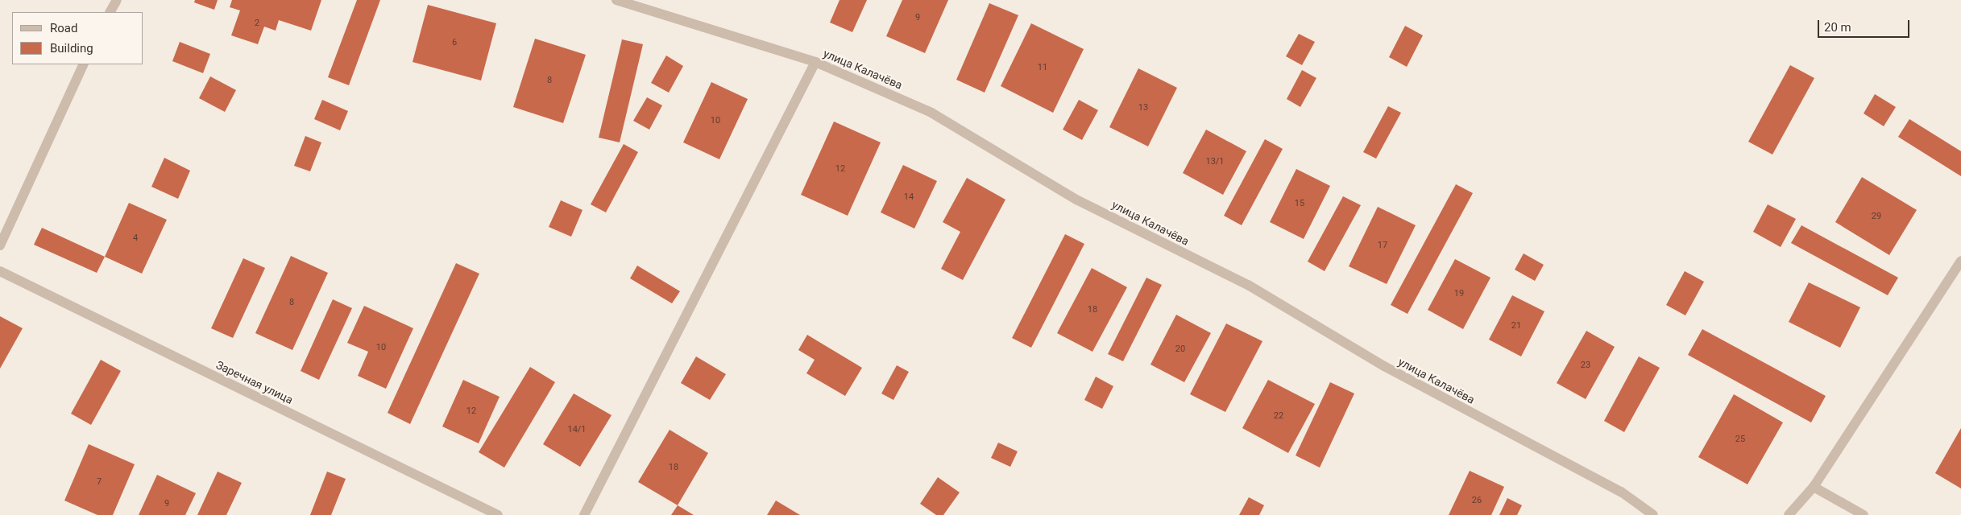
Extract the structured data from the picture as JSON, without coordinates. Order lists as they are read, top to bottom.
{
  "streets": {
    "street": ["улица Калачёва", "Заречная улица"]
  },
  "house_numbers": [
    "9",
    "2",
    "6",
    "11",
    "8",
    "13",
    "10",
    "13/1",
    "12",
    "14",
    "15",
    "29",
    "4",
    "17",
    "19",
    "8",
    "18",
    "21",
    "10",
    "20",
    "23",
    "12",
    "22",
    "14/1",
    "25",
    "18",
    "7",
    "26",
    "9"
  ],
  "legend": ["Road", "Building"],
  "scale_bar": "20 m"
}
